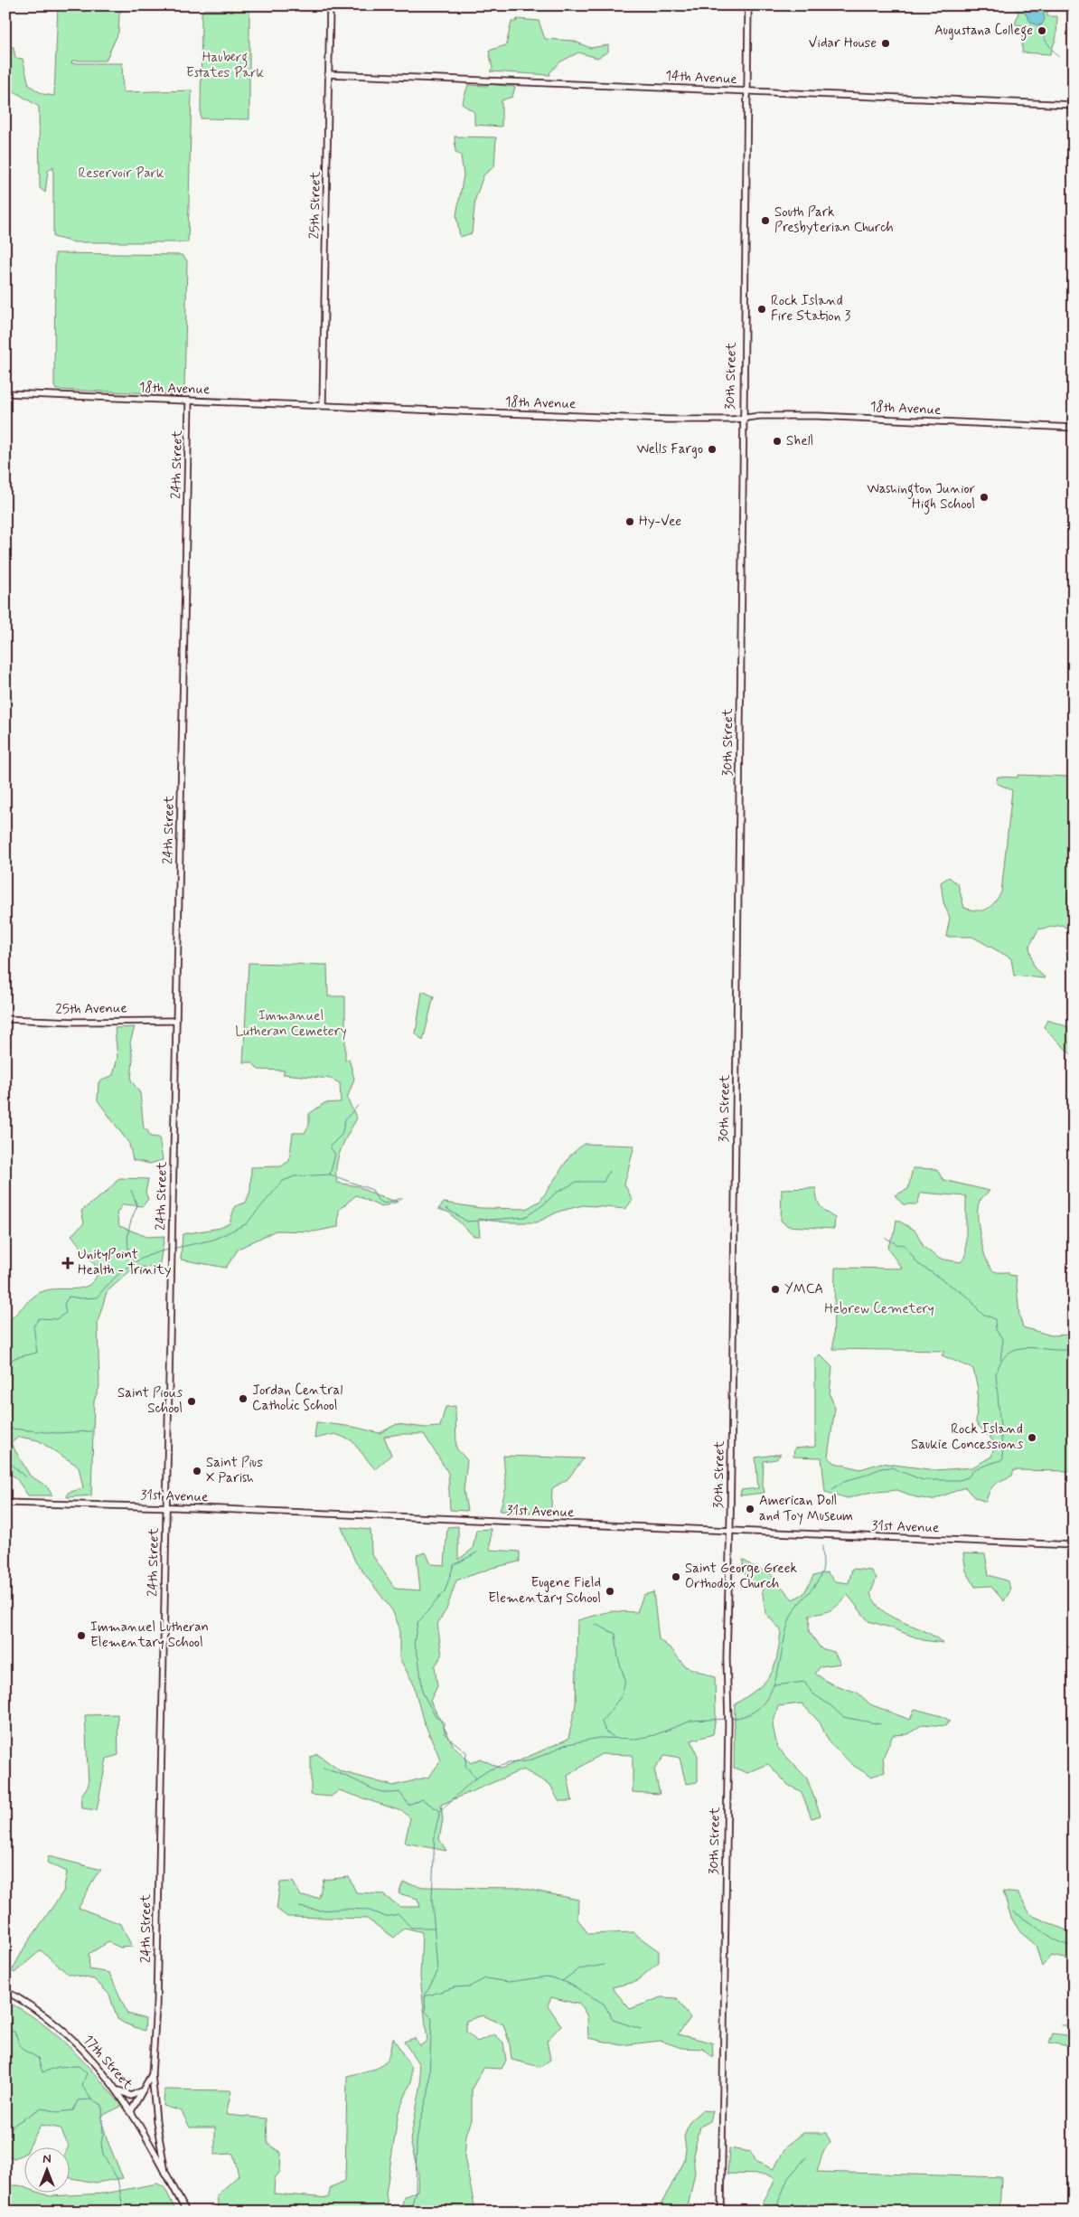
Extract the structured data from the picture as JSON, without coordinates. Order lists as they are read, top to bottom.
{
  "streets": {
    "street": [
      "14th Avenue",
      "25th Street",
      "30th Street",
      "18th Avenue",
      "24th Street",
      "25th Avenue",
      "31st Avenue",
      "17th Street"
    ]
  },
  "crossings": [
    ["14th Avenue", "25th Street"],
    ["14th Avenue", "30th Street"],
    ["25th Street", "18th Avenue"],
    ["30th Street", "18th Avenue"],
    ["30th Street", "31st Avenue"],
    ["18th Avenue", "24th Street"],
    ["24th Street", "25th Avenue"],
    ["24th Street", "31st Avenue"],
    ["24th Street", "17th Street"]
  ],
  "parks": [
    "Hauberg Estates Park",
    "Reservoir Park",
    "Immanuel Lutheran Cemetery",
    "Hebrew Cemetery"
  ],
  "places": {
    "other": [
      "Augustana College",
      "Vidar House",
      "South Park Presbyterian Church",
      "Rock Island Fire Station 3",
      "Shell",
      "Wells Fargo",
      "Washington Junior High School",
      "Hy-Vee",
      "YMCA",
      "Jordan Central Catholic School",
      "Saint Pious School",
      "Rock Island Saukie Concessions",
      "Saint Pius X Parish",
      "American Doll and Toy Museum",
      "Saint George Greek Orthodox Church",
      "Eugene Field Elementary School",
      "Immanuel Lutheran Elementary School"
    ],
    "health": ["UnityPoint Health - Trinity"]
  },
  "north": "top"
}
